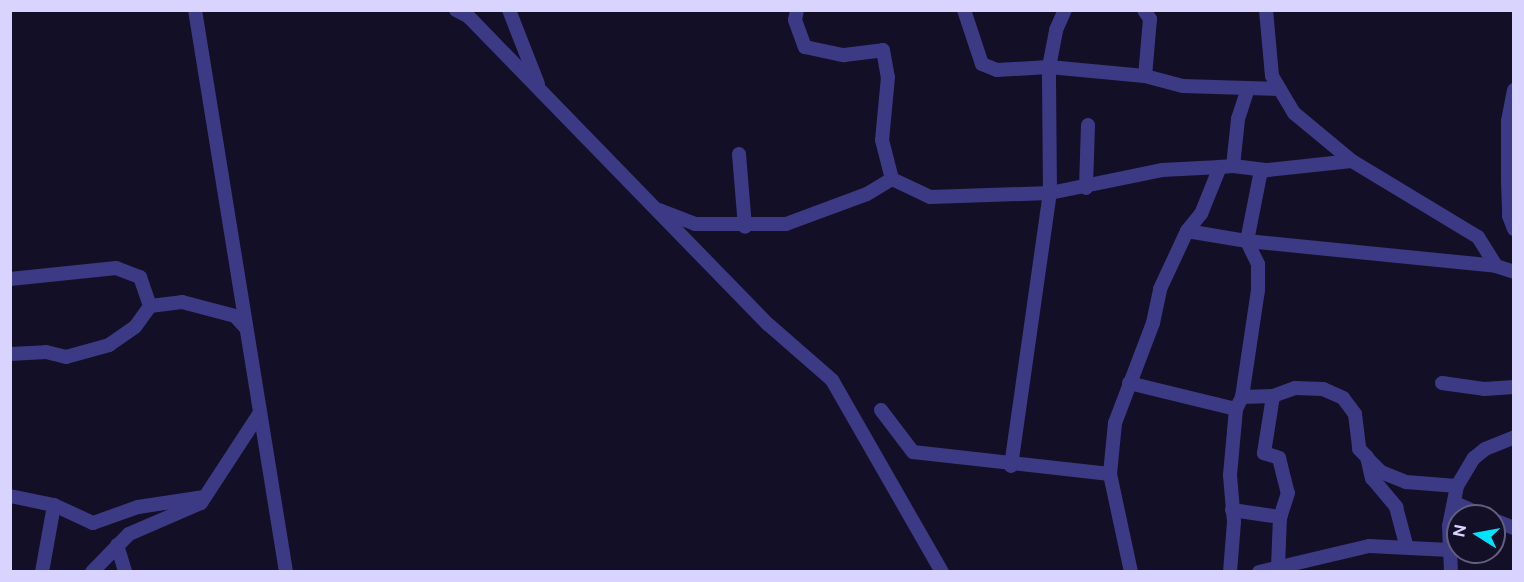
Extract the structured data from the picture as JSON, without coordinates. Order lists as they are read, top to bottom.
{
  "north": "left"
}
